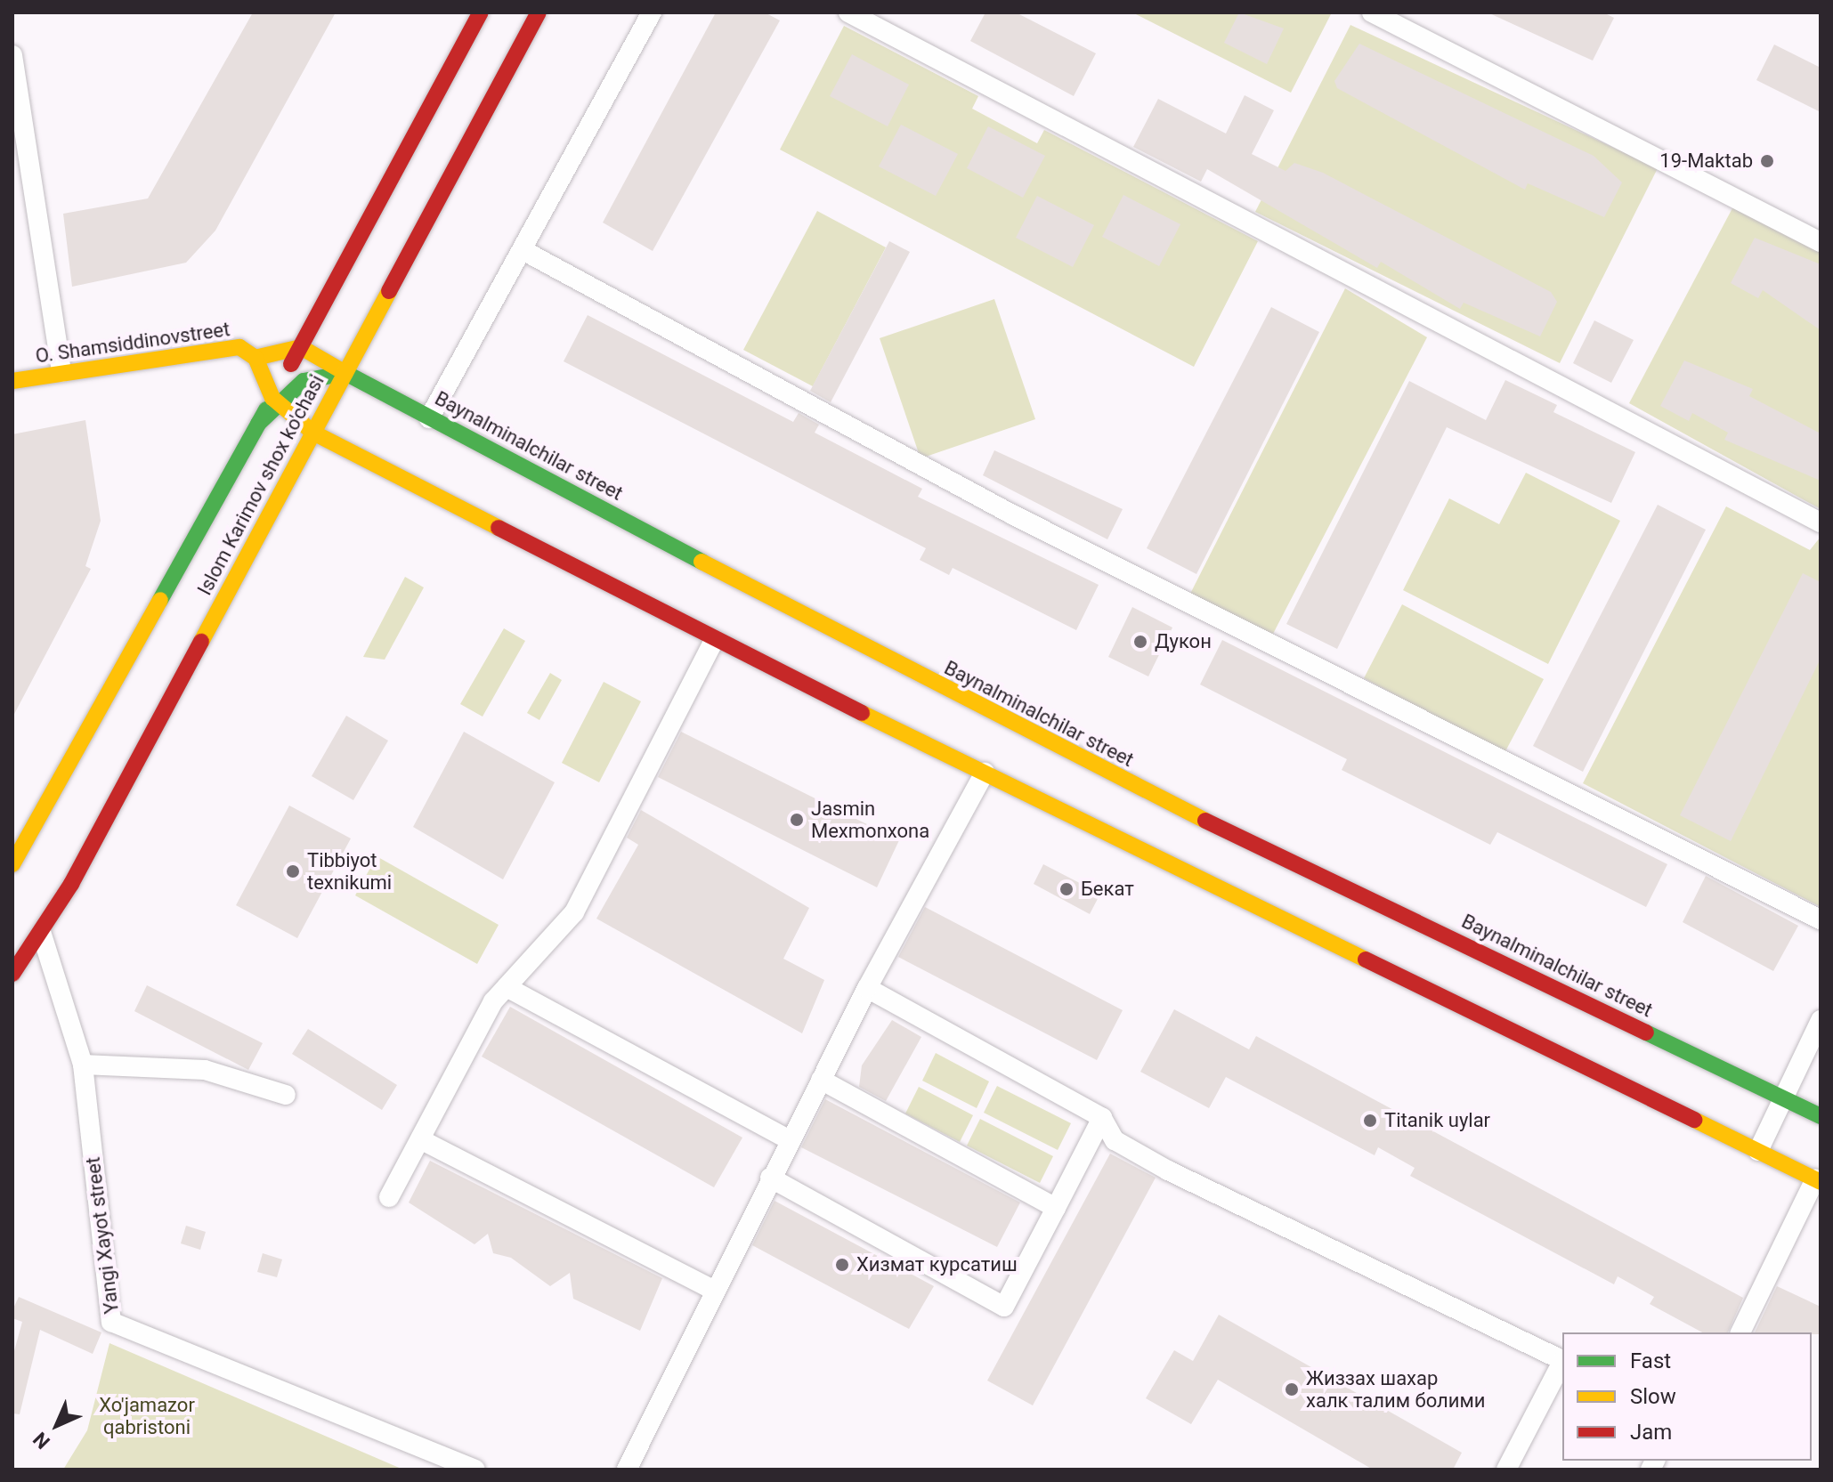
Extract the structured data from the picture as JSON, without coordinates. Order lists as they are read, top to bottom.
{
  "streets": {
    "main road": ["O. Shamsiddinovstreet", "Baynalminalchilar street", "Islom Karimov shox ko'chasi"],
    "street": ["Yangi Xayot street"]
  },
  "crossings": [
    ["Baynalminalchilar street", "Islom Karimov shox ko'chasi"],
    ["Islom Karimov shox ko'chasi", "Yangi Xayot street"]
  ],
  "parks": ["Xo'jamazor qabristoni"],
  "places": [
    "19-Maktab",
    "Дукон",
    "Jasmin Mexmonxona",
    "Tibbiyot texnikumi",
    "Бекат",
    "Titanik uylar",
    "Хизмат курсатиш",
    "Жиззах шахар халк талим болими"
  ],
  "legend": ["Fast", "Slow", "Jam"],
  "north": "bottom left"
}
